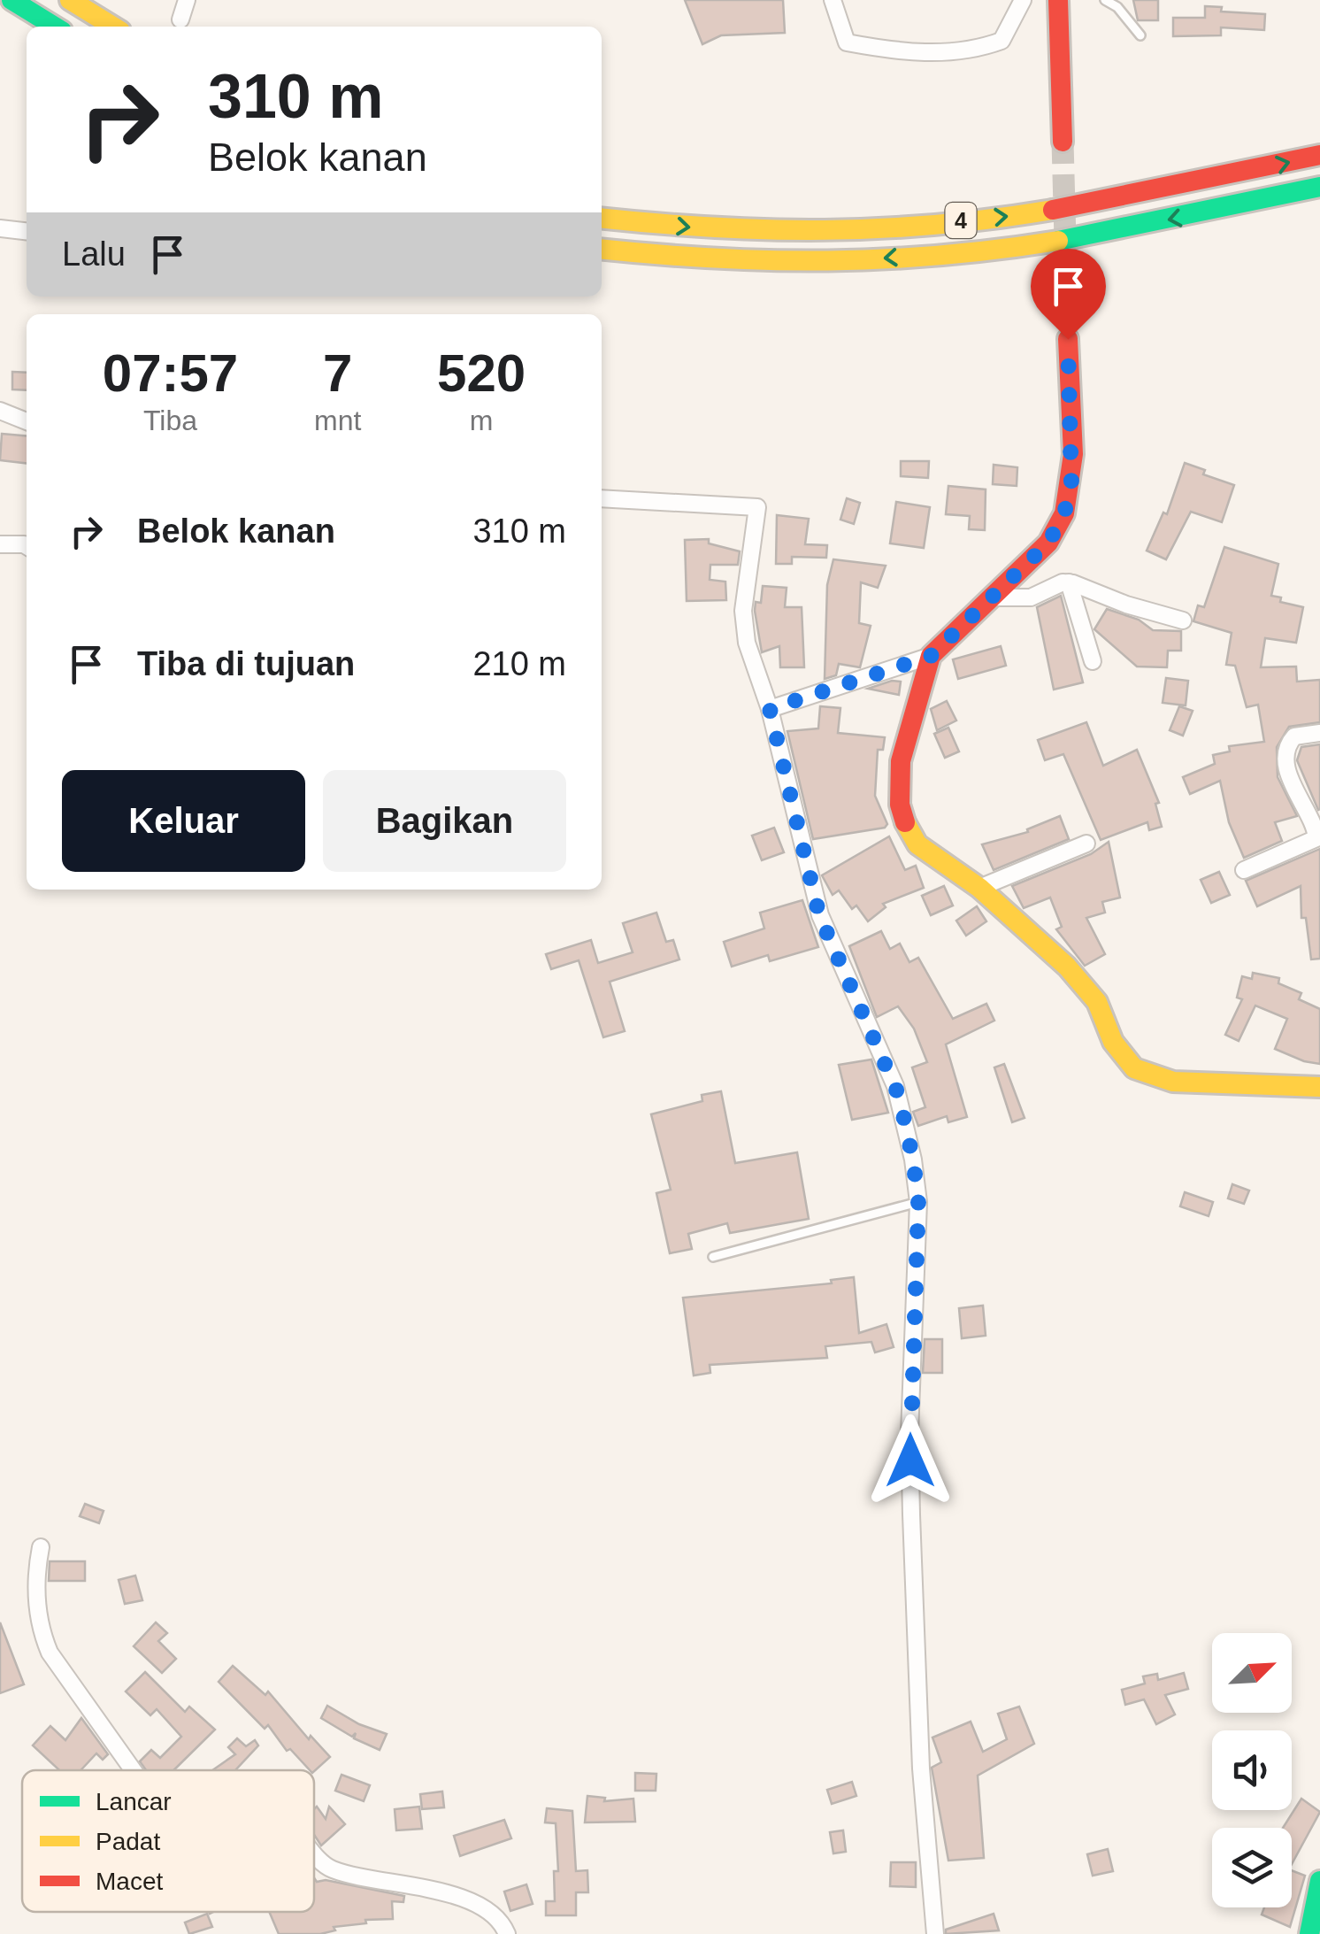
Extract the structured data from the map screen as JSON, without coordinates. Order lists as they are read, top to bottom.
{
  "streets": {
    "main road": ["4"]
  },
  "legend": ["Lancar", "Padat", "Macet"],
  "north": "top right",
  "page": {
    "turn": ["310 m", "Belok kanan"],
    "then": "Lalu",
    "eta": [
      "07:57",
      "Tiba",
      "7",
      "mnt",
      "520",
      "m"
    ],
    "list": [
      {
        "name": "Belok kanan",
        "value": "310 m"
      },
      {
        "name": "Tiba di tujuan",
        "value": "210 m"
      }
    ],
    "buttons": ["Keluar", "Bagikan"]
  }
}
